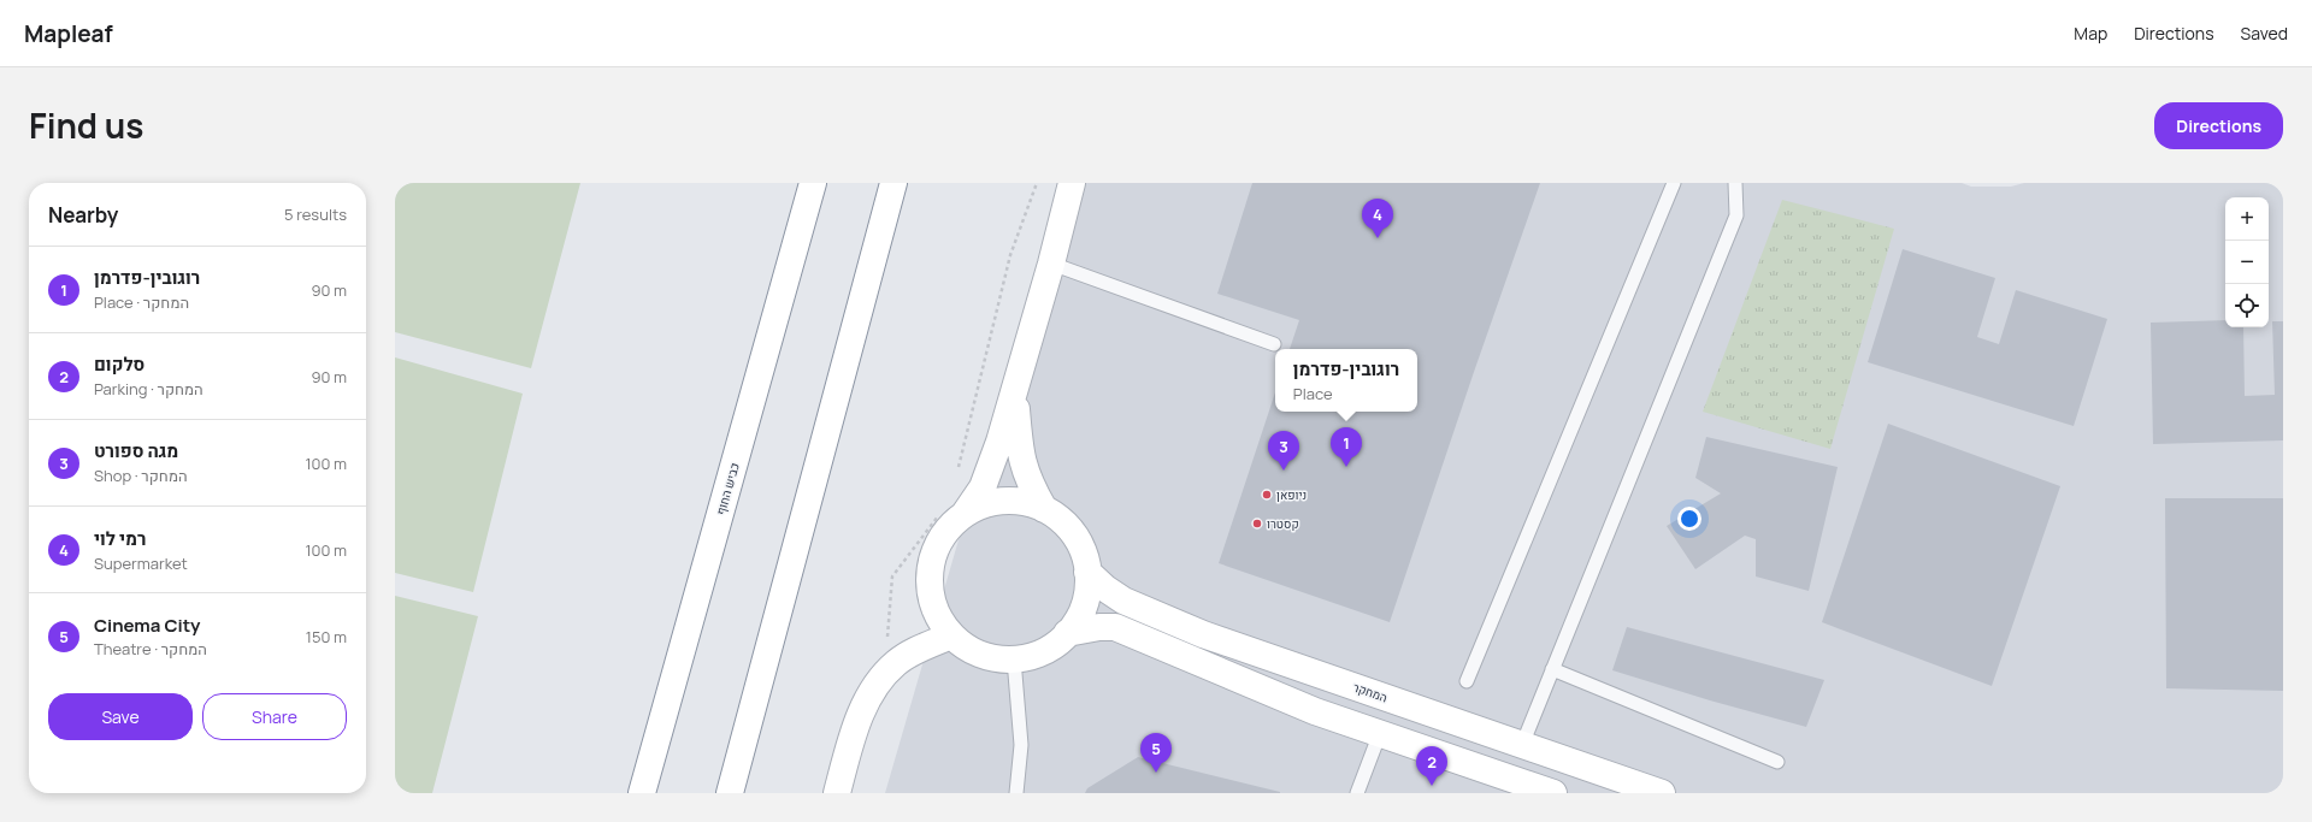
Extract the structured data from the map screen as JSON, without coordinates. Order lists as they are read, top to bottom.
{
  "streets": {
    "main road": ["כביש החוף", "המחקר"]
  },
  "places": ["ניופאן", "קסטרו"],
  "page": {
    "header": "Mapleaf",
    "nav": ["Map", "Directions", "Saved"],
    "title": "Find us",
    "buttons": [
      "Directions",
      ["Save", "Share"]
    ],
    "heading": ["Nearby", "5 results"],
    "map_buttons": ["+", "−"],
    "pins": [
      "4",
      "1",
      "3",
      "5",
      "2"
    ],
    "list": [
      {
        "mark": "1",
        "name": "רוגובין-פדרמן",
        "note": "Place · המחקר",
        "value": "90 m"
      },
      {
        "mark": "2",
        "name": "סלקום",
        "note": "Parking · המחקר",
        "value": "90 m"
      },
      {
        "mark": "3",
        "name": "מגה ספורט",
        "note": "Shop · המחקר",
        "value": "100 m"
      },
      {
        "mark": "4",
        "name": "רמי לוי",
        "note": "Supermarket",
        "value": "100 m"
      },
      {
        "mark": "5",
        "name": "Cinema City",
        "note": "Theatre · המחקר",
        "value": "150 m"
      }
    ],
    "popup": ["רוגובין-פדרמן", "Place"]
  }
}
